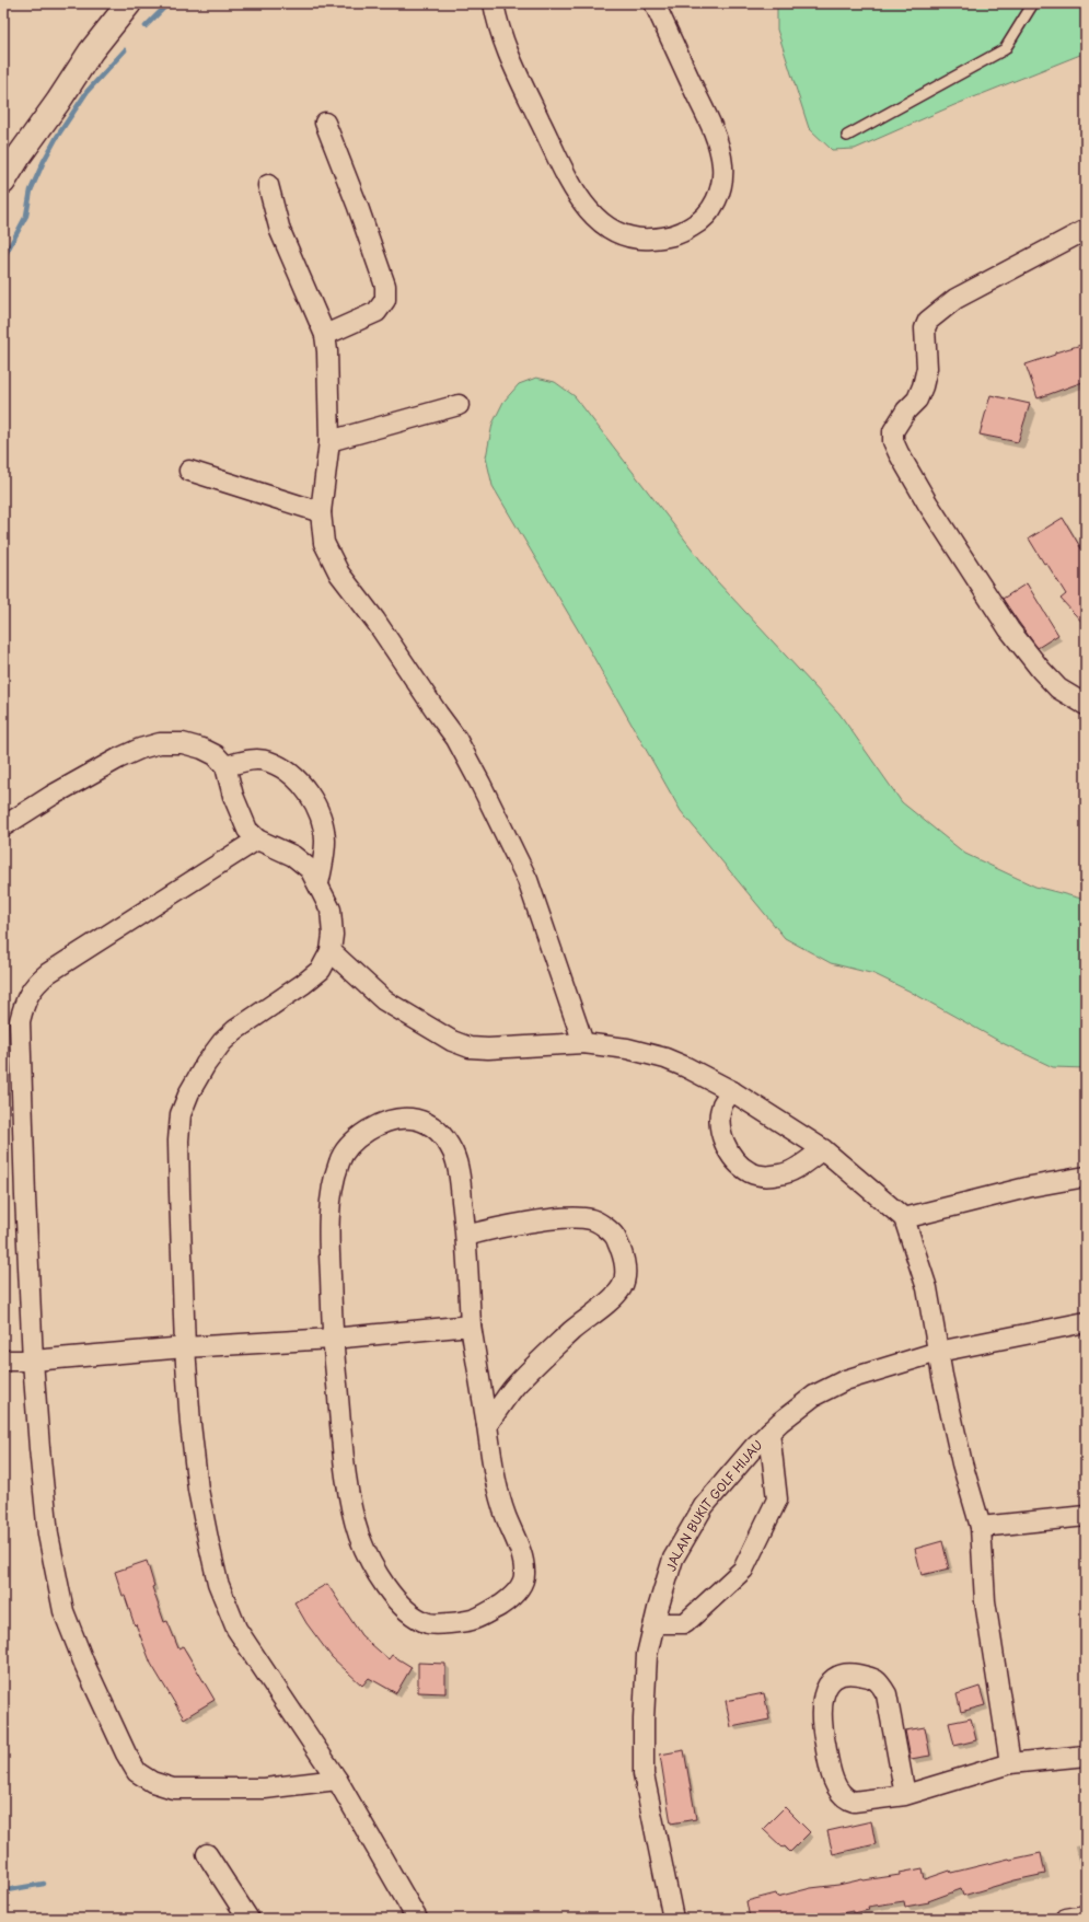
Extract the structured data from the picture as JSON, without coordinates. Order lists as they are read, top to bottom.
{
  "streets": {
    "street": ["JALAN BUKIT GOLF HIJAU"]
  }
}
